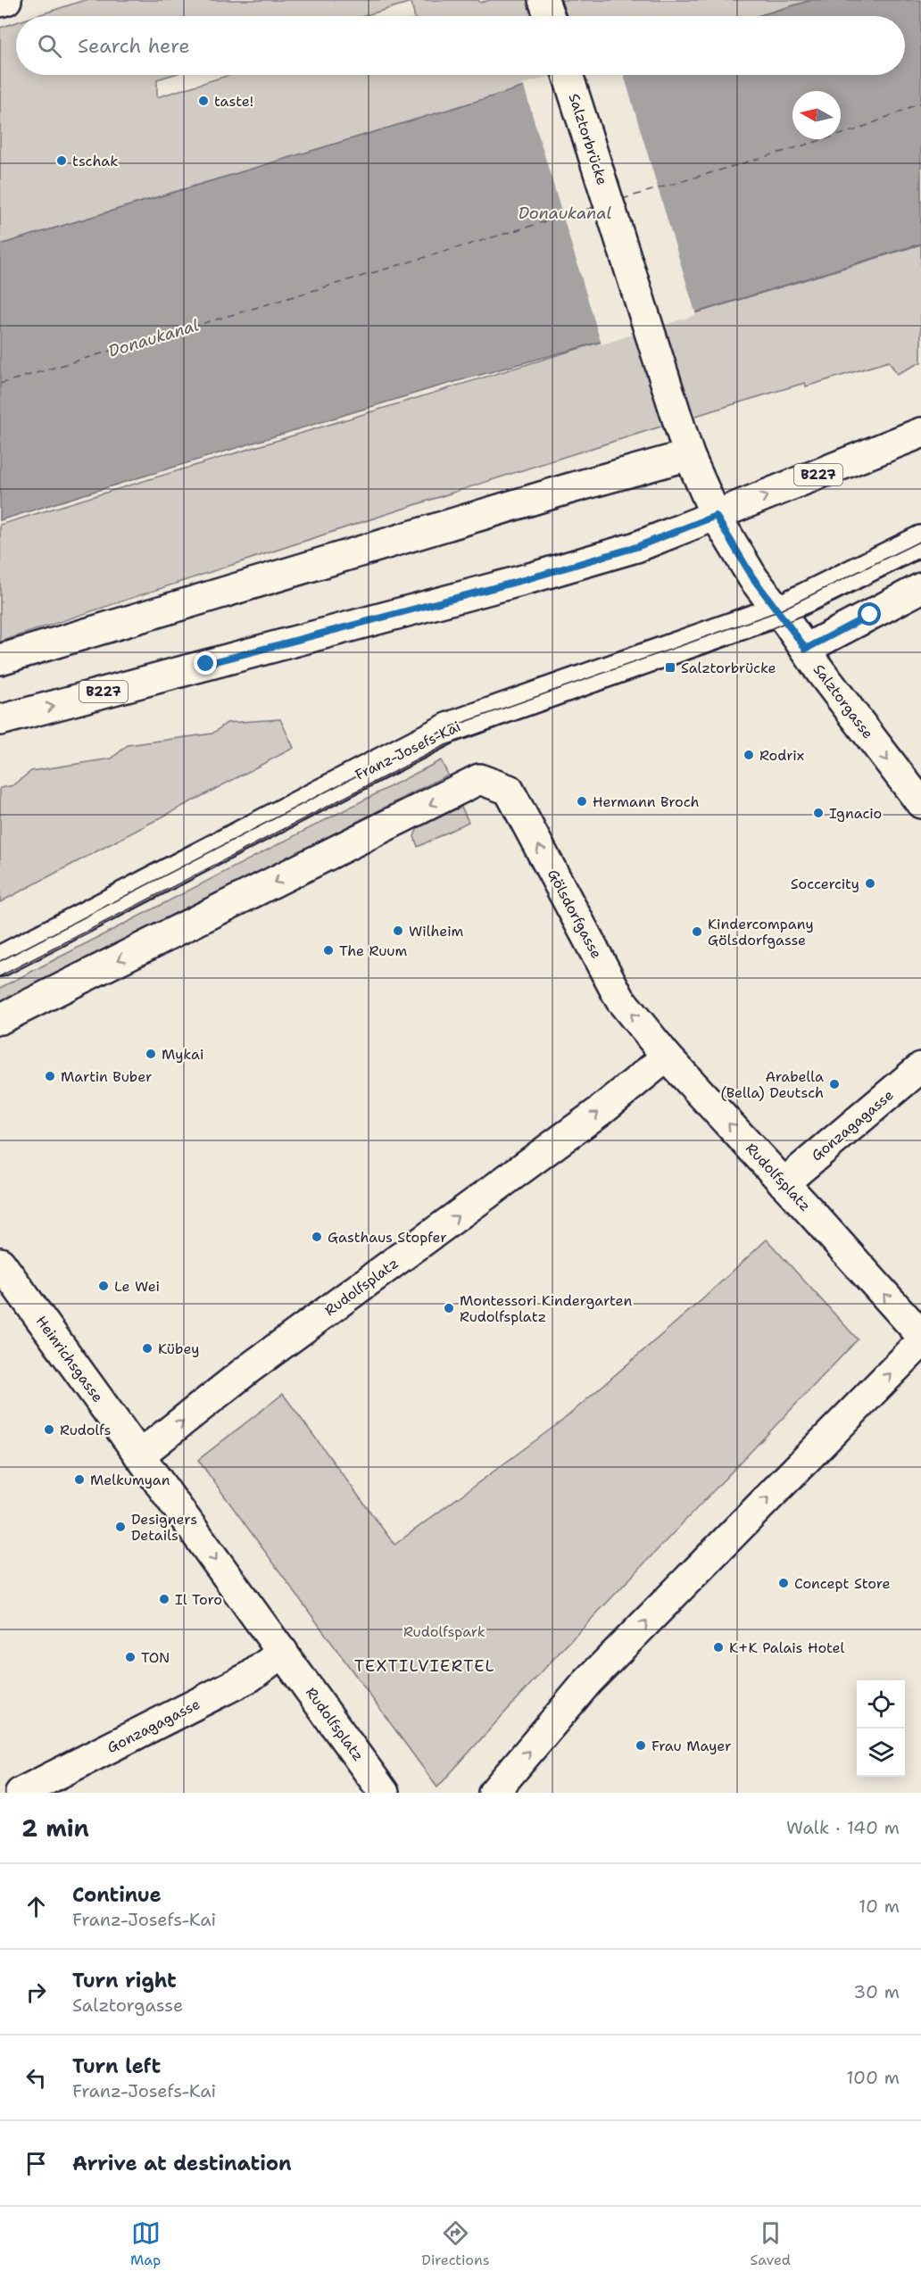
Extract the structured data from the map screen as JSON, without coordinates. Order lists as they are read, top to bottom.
{
  "streets": {
    "street": [
      "Salztorbrücke",
      "B227",
      "Salztorgasse",
      "Franz-Josefs-Kai",
      "Gölsdorfgasse",
      "Gonzagagasse",
      "Rudolfsplatz",
      "Heinrichsgasse"
    ]
  },
  "crossings": [
    ["Salztorbrücke", "B227"],
    ["Salztorbrücke", "Salztorgasse"],
    ["B227", "Salztorgasse"],
    ["Salztorgasse", "Franz-Josefs-Kai"],
    ["Gölsdorfgasse", "Rudolfsplatz"],
    ["Gonzagagasse", "Rudolfsplatz"],
    ["Rudolfsplatz", "Heinrichsgasse"]
  ],
  "one_way": ["Salztorgasse"],
  "districts": ["TEXTILVIERTEL"],
  "water": ["Donaukanal"],
  "parks": ["Rudolfspark"],
  "places": {
    "other": [
      "taste!",
      "tschak",
      "Rodrix",
      "Hermann Broch",
      "Ignacio",
      "Soccercity",
      "Wilheim",
      "Kindercompany Gölsdorfgasse",
      "The Ruum",
      "Mykai",
      "Martin Buber",
      "Arabella (Bella) Deutsch",
      "Gasthaus Stopfer",
      "Le Wei",
      "Montessori Kindergarten Rudolfsplatz",
      "Kübey",
      "Rudolfs",
      "Melkumyan",
      "Designers Details",
      "Concept Store",
      "Il Toro",
      "K+K Palais Hotel",
      "TON",
      "Frau Mayer"
    ],
    "transit": ["Salztorbrücke"]
  },
  "north": "left",
  "page": {
    "search": "Search here",
    "heading": ["2 min", "Walk · 140 m"],
    "list": [
      ["Continue", "Franz-Josefs-Kai", "10 m"],
      ["Turn right", "Salztorgasse", "30 m"],
      ["Turn left", "Franz-Josefs-Kai", "100 m"],
      "Arrive at destination"
    ],
    "nav": ["Map", "Directions", "Saved"]
  }
}
